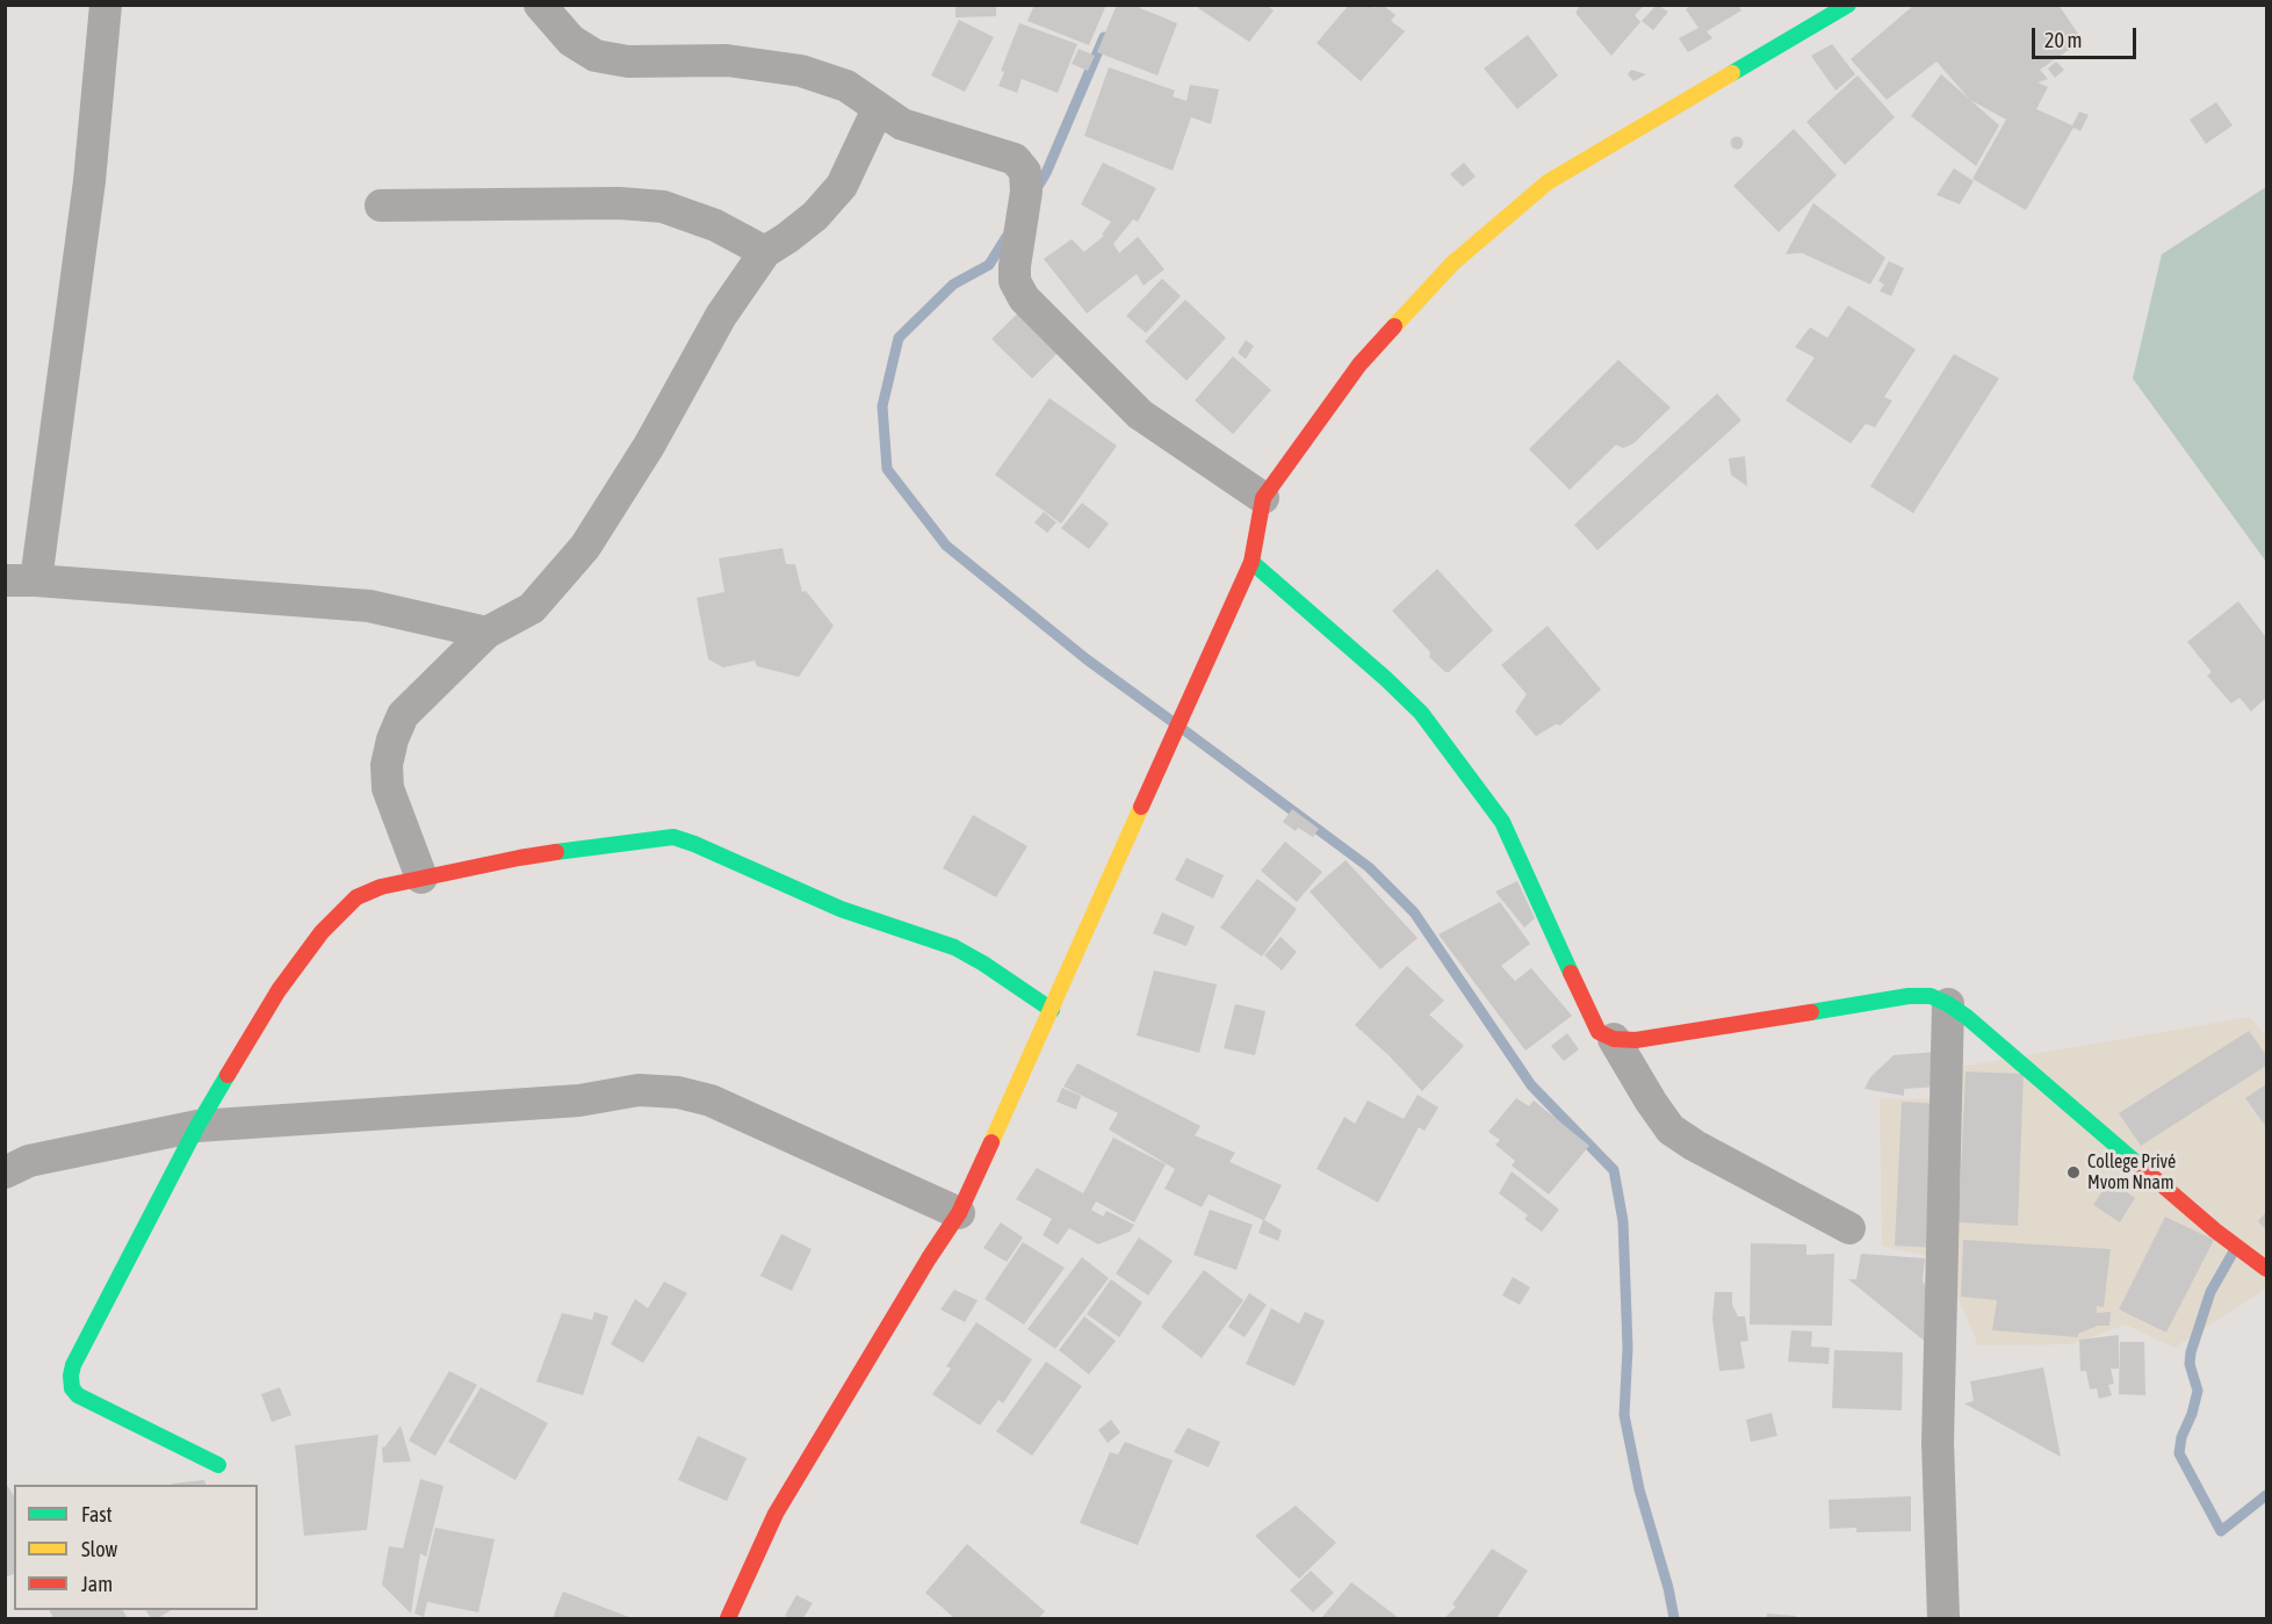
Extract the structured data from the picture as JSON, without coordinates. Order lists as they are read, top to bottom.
{
  "places": ["College Privé Mvom Nnam"],
  "legend": ["Fast", "Slow", "Jam"],
  "scale_bar": "20 m"
}
